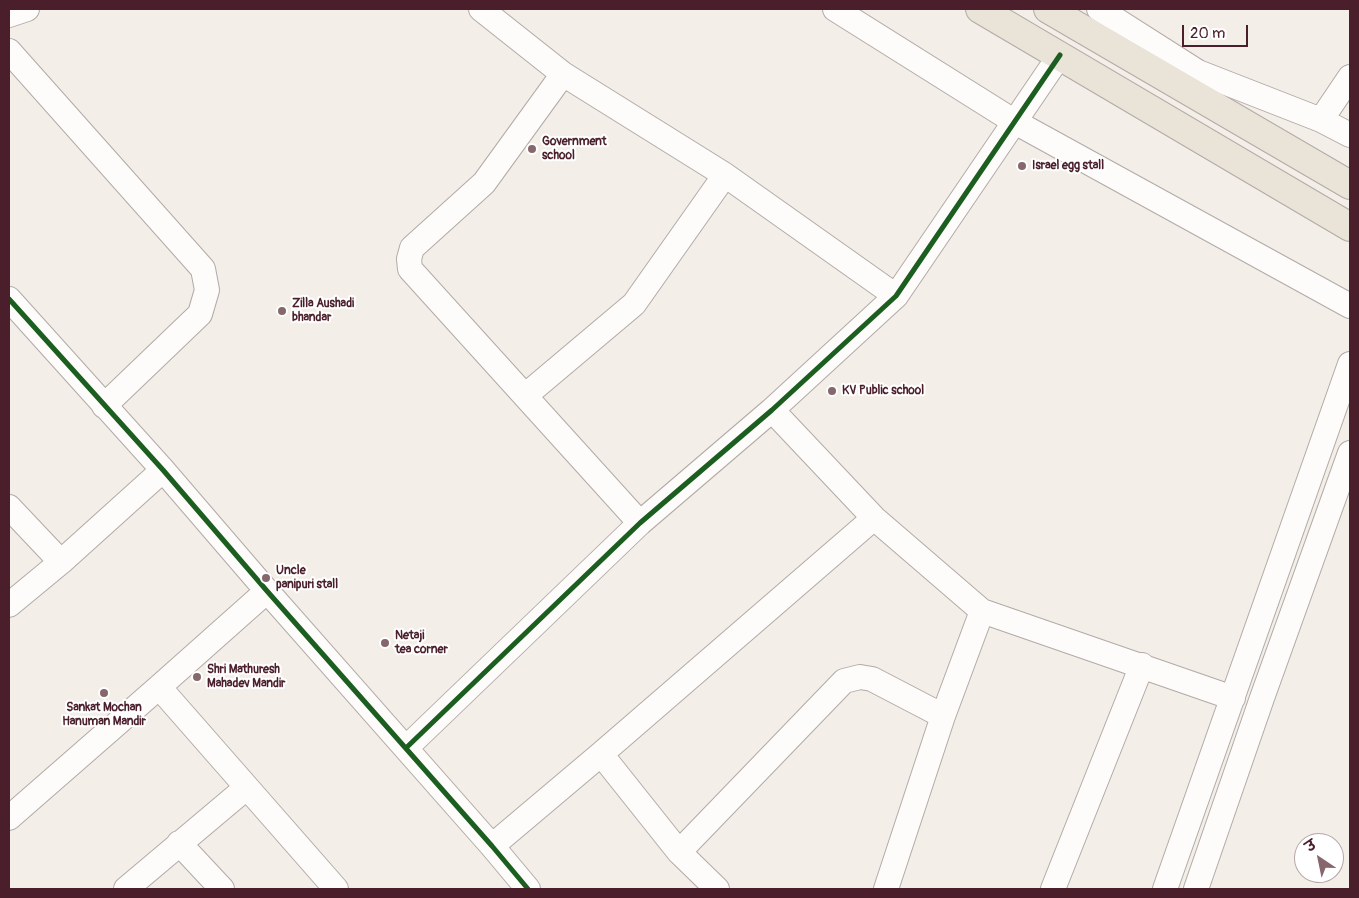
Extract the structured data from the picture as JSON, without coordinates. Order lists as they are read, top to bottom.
{
  "places": [
    "Government school",
    "Israel egg stall",
    "Zilla Aushadi bhandar",
    "KV Public school",
    "Uncle panipuri stall",
    "Netaji tea corner",
    "Shri Mathuresh Mahadev Mandir",
    "Sankat Mochan Hanuman Mandir"
  ],
  "scale_bar": "20 m",
  "north": "top left"
}
